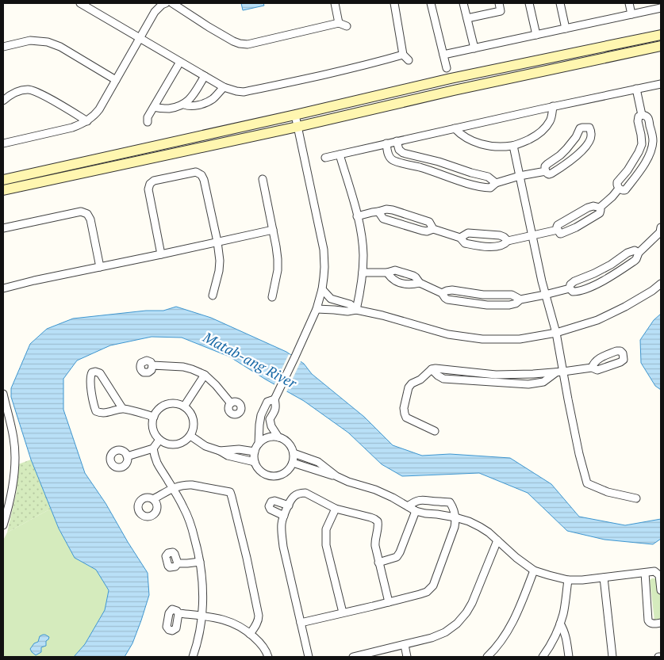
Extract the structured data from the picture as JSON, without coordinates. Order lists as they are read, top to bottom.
{
  "water": ["Matab-ang River"]
}
